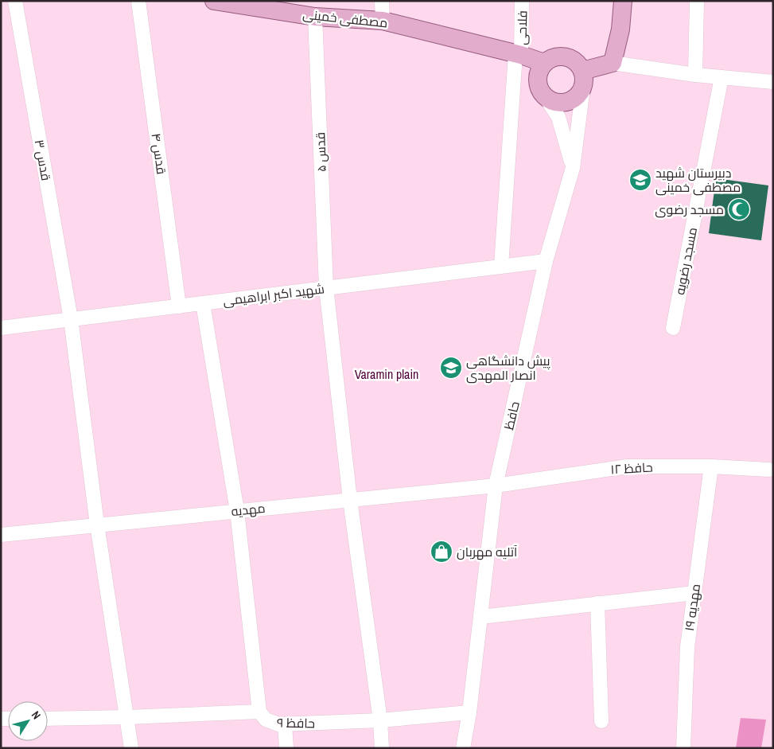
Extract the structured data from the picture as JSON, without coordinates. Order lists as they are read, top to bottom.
{
  "streets": {
    "main road": ["مصطفی خمینی"],
    "street": [
      "فلاحی",
      "قدس ۵",
      "قدس ۴",
      "قدس ۳",
      "مسجد رضویه",
      "شهید اکبر ابراهیمی",
      "حافظ",
      "حافظ ۱۲",
      "مهدیه",
      "مهدیه ۱۹",
      "حافظ ۹"
    ]
  },
  "crossings": [
    ["مصطفی خمینی", "فلاحی"],
    ["مصطفی خمینی", "قدس ۵"],
    ["مصطفی خمینی", "حافظ"],
    ["فلاحی", "شهید اکبر ابراهیمی"],
    ["قدس ۵", "شهید اکبر ابراهیمی"],
    ["قدس ۵", "مهدیه"],
    ["قدس ۵", "حافظ ۹"],
    ["قدس ۴", "شهید اکبر ابراهیمی"],
    ["قدس ۳", "شهید اکبر ابراهیمی"],
    ["قدس ۳", "مهدیه"],
    ["قدس ۳", "حافظ ۹"],
    ["شهید اکبر ابراهیمی", "حافظ"],
    ["حافظ", "حافظ ۱۲"],
    ["حافظ", "مهدیه"],
    ["حافظ", "حافظ ۹"],
    ["حافظ ۱۲", "مهدیه"],
    ["حافظ ۱۲", "مهدیه ۱۹"]
  ],
  "parks": ["Varamin plain"],
  "places": {
    "school or university": ["دبیرستان شهید مصطفی خمینی", "پیش دانشگاهی انصار المهدی"],
    "mosque": ["مسجد رضوی"],
    "shop": ["آتلیه مهربان"]
  },
  "north": "top right"
}
